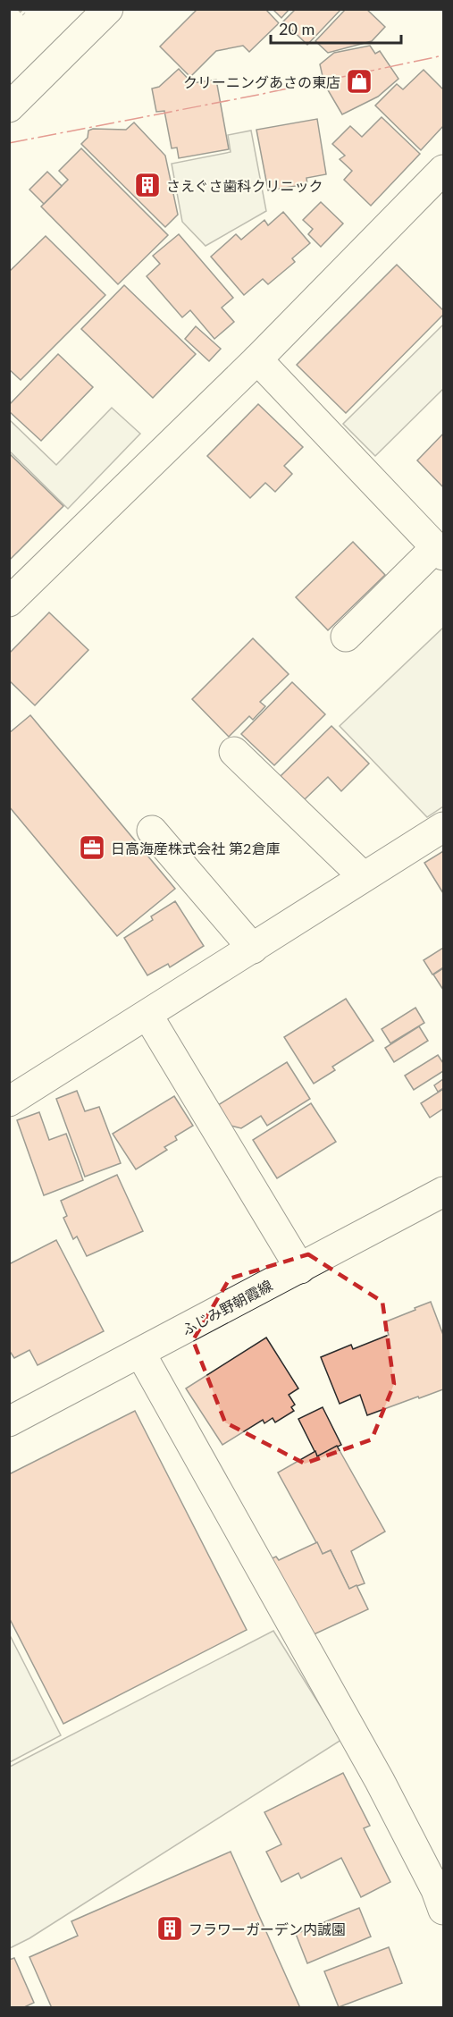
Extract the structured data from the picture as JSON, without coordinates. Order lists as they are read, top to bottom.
{
  "streets": {
    "street": ["ふじみ野朝霞線"]
  },
  "places": {
    "shop": ["クリーニングあさの東店"],
    "building": ["さえぐさ歯科クリニック", "フラワーガーデン内誠園"],
    "office": ["日高海産株式会社 第2倉庫"]
  },
  "scale_bar": "20 m"
}
